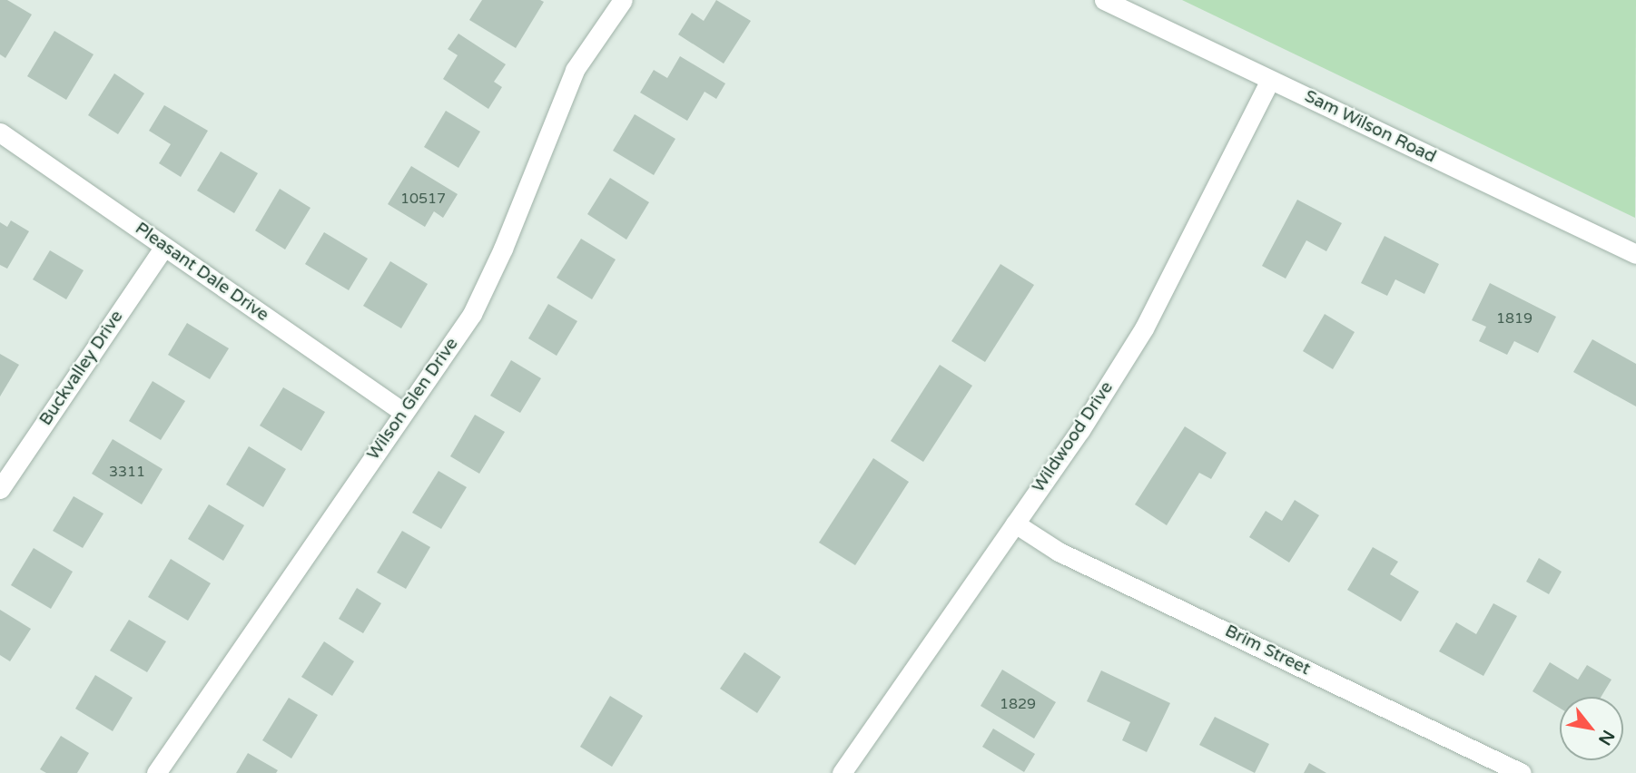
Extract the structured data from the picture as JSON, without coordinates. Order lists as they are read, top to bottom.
{
  "streets": {
    "street": [
      "Sam Wilson Road",
      "Pleasant Dale Drive",
      "Buckvalley Drive",
      "Wilson Glen Drive",
      "Wildwood Drive",
      "Brim Street"
    ]
  },
  "crossings": [
    ["Sam Wilson Road", "Wildwood Drive"],
    ["Pleasant Dale Drive", "Buckvalley Drive"],
    ["Pleasant Dale Drive", "Wilson Glen Drive"],
    ["Wildwood Drive", "Brim Street"]
  ],
  "house_numbers": [
    "10517",
    "1819",
    "3311",
    "1829"
  ],
  "north": "bottom right"
}
